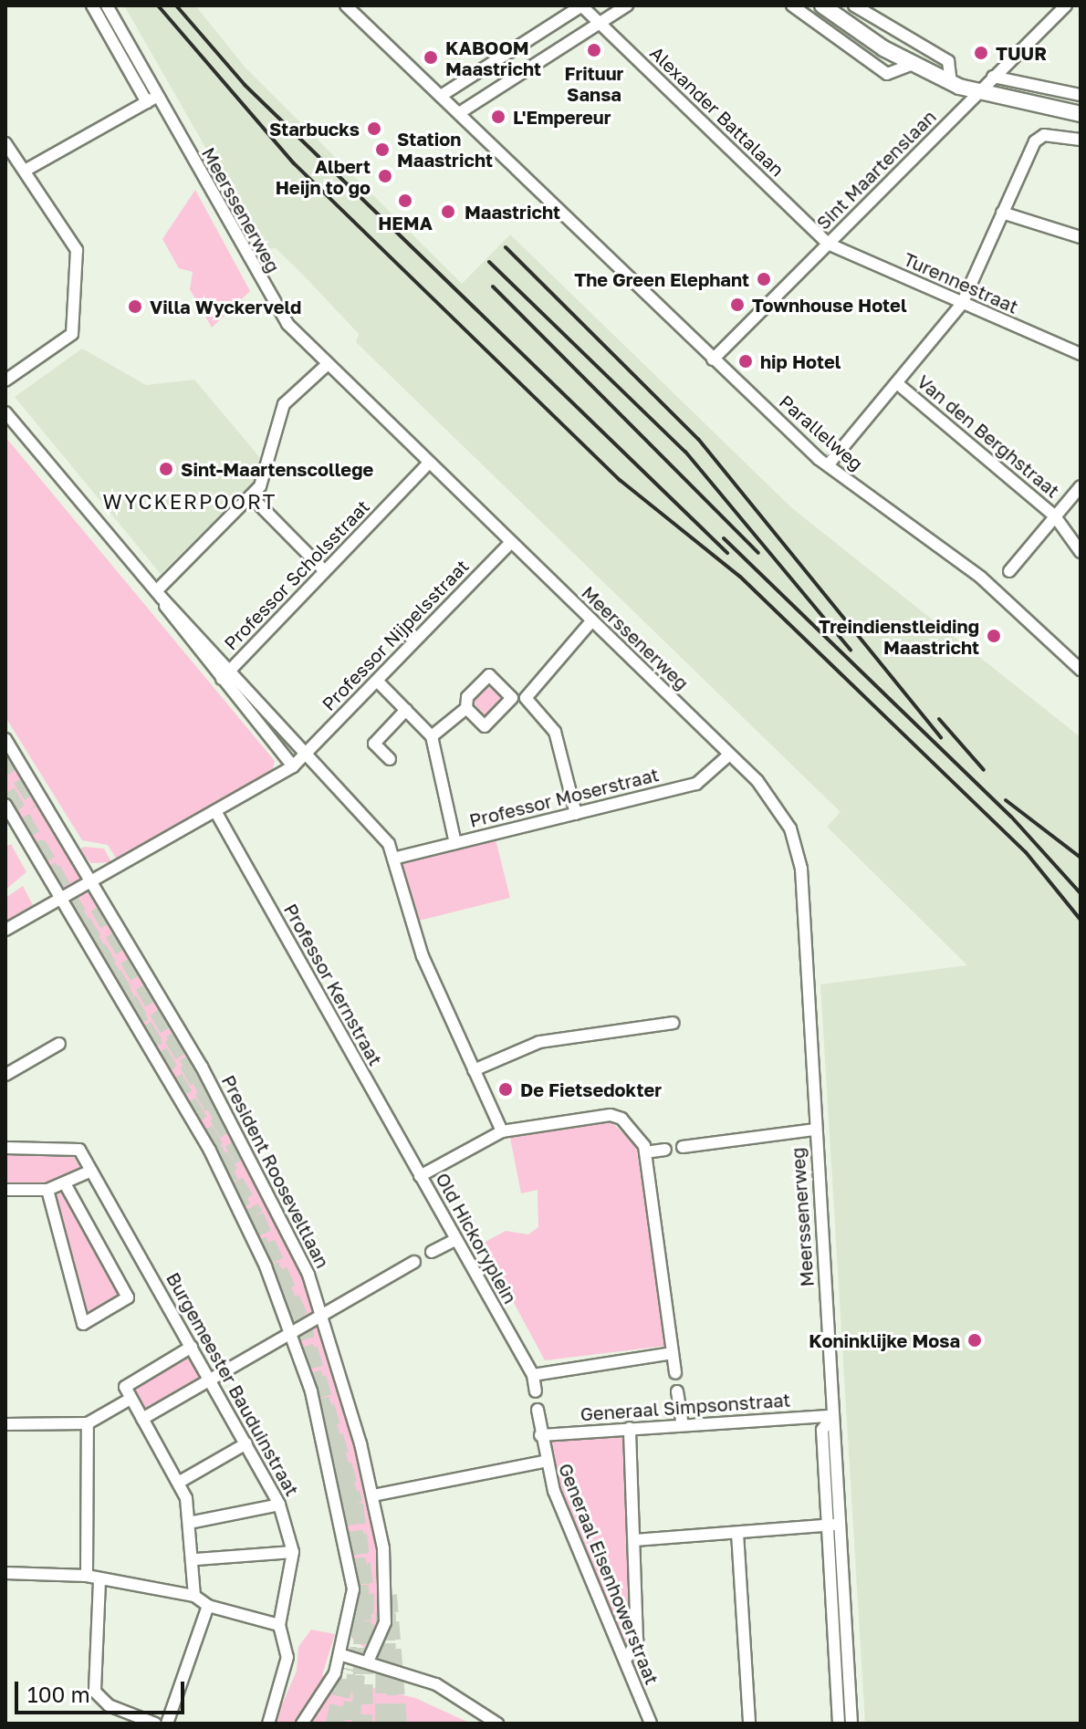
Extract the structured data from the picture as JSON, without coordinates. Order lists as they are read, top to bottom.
{
  "streets": {
    "street": [
      "Alexander Battalaan",
      "Sint Maartenslaan",
      "Meerssenerweg",
      "Turennestraat",
      "Parallelweg",
      "Van den Berghstraat",
      "Professor Scholsstraat",
      "Professor Nijpelsstraat",
      "Professor Moserstraat",
      "Professor Kernstraat",
      "President Rooseveltlaan",
      "Old Hickoryplein",
      "Burgemeester Bauduinstraat",
      "Generaal Simpsonstraat",
      "Generaal Eisenhowerstraat"
    ]
  },
  "crossings": [
    ["Alexander Battalaan", "Sint Maartenslaan"],
    ["Alexander Battalaan", "Turennestraat"],
    ["Sint Maartenslaan", "Turennestraat"],
    ["Sint Maartenslaan", "Parallelweg"],
    ["Meerssenerweg", "Professor Scholsstraat"],
    ["Meerssenerweg", "Professor Nijpelsstraat"],
    ["Meerssenerweg", "Professor Moserstraat"],
    ["Meerssenerweg", "Generaal Simpsonstraat"],
    ["Professor Nijpelsstraat", "Professor Kernstraat"],
    ["Professor Nijpelsstraat", "President Rooseveltlaan"],
    ["Professor Kernstraat", "Old Hickoryplein"],
    ["Generaal Simpsonstraat", "Generaal Eisenhowerstraat"]
  ],
  "districts": ["WYCKERPOORT"],
  "places": [
    "Frituur Sansa",
    "TUUR",
    "KABOOM Maastricht",
    "L'Empereur",
    "Starbucks",
    "Station Maastricht",
    "Albert Heijn to go",
    "HEMA",
    "Maastricht",
    "The Green Elephant",
    "Townhouse Hotel",
    "Villa Wyckerveld",
    "hip Hotel",
    "Sint-Maartenscollege",
    "Treindienstleiding Maastricht",
    "De Fietsedokter",
    "Koninklijke Mosa"
  ],
  "scale_bar": "100 m"
}
